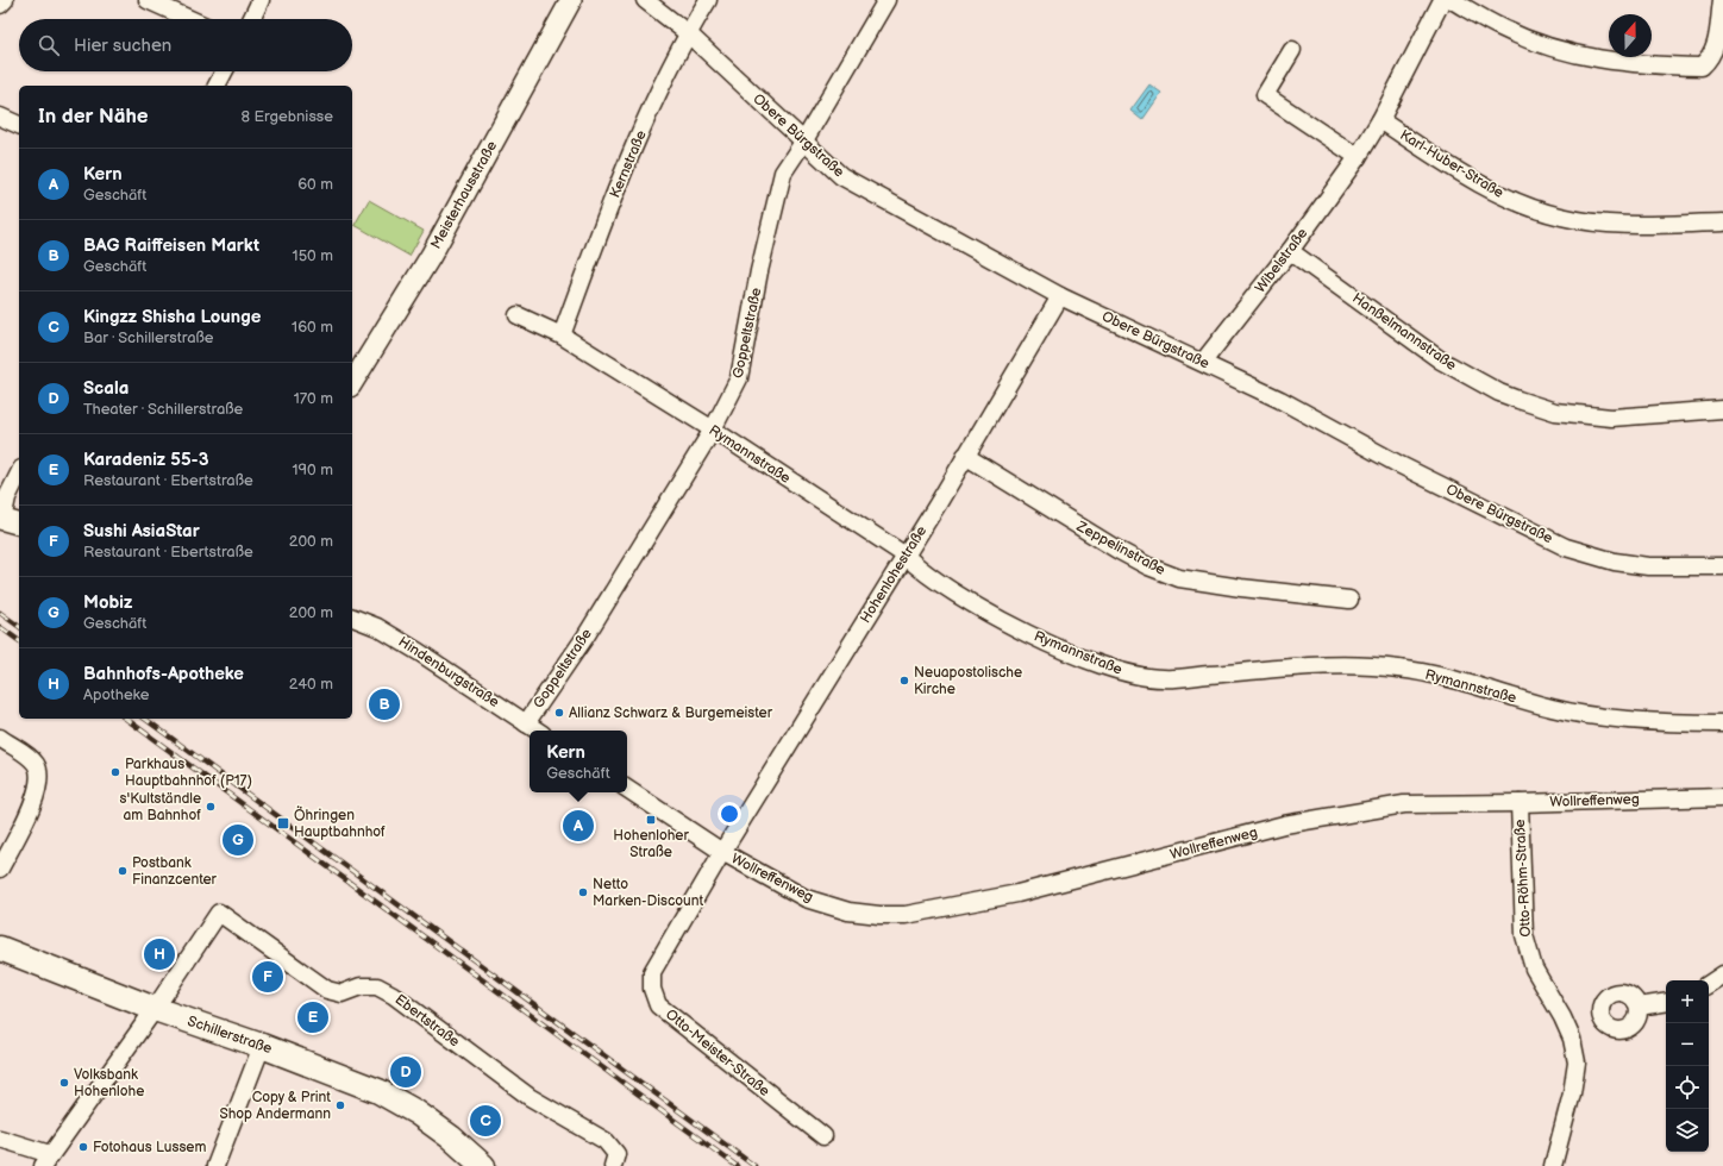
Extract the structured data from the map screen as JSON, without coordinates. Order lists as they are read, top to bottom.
{
  "streets": {
    "main road": ["Schillerstraße"],
    "street": [
      "Obere Bürgstraße",
      "Kernstraße",
      "Karl-Huber-Straße",
      "Meisterhausstraße",
      "Wibelstraße",
      "Hanßelmannstraße",
      "Goppeltstraße",
      "Rymannstraße",
      "Zeppelinstraße",
      "Hohenlohestraße",
      "Hindenburgstraße",
      "Wollreffenweg",
      "Otto-Röhm-Straße",
      "Ebertstraße",
      "Otto-Meister-Straße"
    ]
  },
  "crossings": [
    ["Obere Bürgstraße", "Kernstraße"],
    ["Obere Bürgstraße", "Wibelstraße"],
    ["Obere Bürgstraße", "Goppeltstraße"],
    ["Obere Bürgstraße", "Hohenlohestraße"],
    ["Kernstraße", "Rymannstraße"],
    ["Karl-Huber-Straße", "Wibelstraße"],
    ["Wibelstraße", "Hanßelmannstraße"],
    ["Goppeltstraße", "Rymannstraße"],
    ["Goppeltstraße", "Hindenburgstraße"],
    ["Rymannstraße", "Hohenlohestraße"],
    ["Zeppelinstraße", "Hohenlohestraße"],
    ["Hohenlohestraße", "Wollreffenweg"],
    ["Hohenlohestraße", "Otto-Meister-Straße"],
    ["Wollreffenweg", "Otto-Röhm-Straße"],
    ["Wollreffenweg", "Otto-Meister-Straße"],
    ["Ebertstraße", "Schillerstraße"]
  ],
  "places": {
    "other": [
      "Neuapostolische Kirche",
      "Allianz Schwarz & Burgemeister",
      "Parkhaus Hauptbahnhof (P17)",
      "s'Kultständle am Bahnhof",
      "Postbank Finanzcenter",
      "Netto Marken-Discount",
      "Volksbank Hohenlohe",
      "Copy & Print Shop Andermann",
      "Fotohaus Lussem"
    ],
    "transit": ["Hohenloher Straße", "Öhringen Hauptbahnhof"]
  },
  "north": "top",
  "page": {
    "search": "Hier suchen",
    "heading": ["In der Nähe", "8 Ergebnisse"],
    "list": [
      {
        "mark": "A",
        "name": "Kern",
        "note": "Geschäft",
        "value": "60 m"
      },
      {
        "mark": "B",
        "name": "BAG Raiffeisen Markt",
        "note": "Geschäft",
        "value": "150 m"
      },
      {
        "mark": "C",
        "name": "Kingzz Shisha Lounge",
        "note": "Bar · Schillerstraße",
        "value": "160 m"
      },
      {
        "mark": "D",
        "name": "Scala",
        "note": "Theater · Schillerstraße",
        "value": "170 m"
      },
      {
        "mark": "E",
        "name": "Karadeniz 55-3",
        "note": "Restaurant · Ebertstraße",
        "value": "190 m"
      },
      {
        "mark": "F",
        "name": "Sushi AsiaStar",
        "note": "Restaurant · Ebertstraße",
        "value": "200 m"
      },
      {
        "mark": "G",
        "name": "Mobiz",
        "note": "Geschäft",
        "value": "200 m"
      },
      {
        "mark": "H",
        "name": "Bahnhofs-Apotheke",
        "note": "Apotheke",
        "value": "240 m"
      }
    ],
    "pins": [
      "B",
      "A",
      "G",
      "H",
      "F",
      "E",
      "D",
      "C"
    ],
    "popup": ["Kern", "Geschäft"],
    "map_buttons": ["+", "−"]
  }
}
